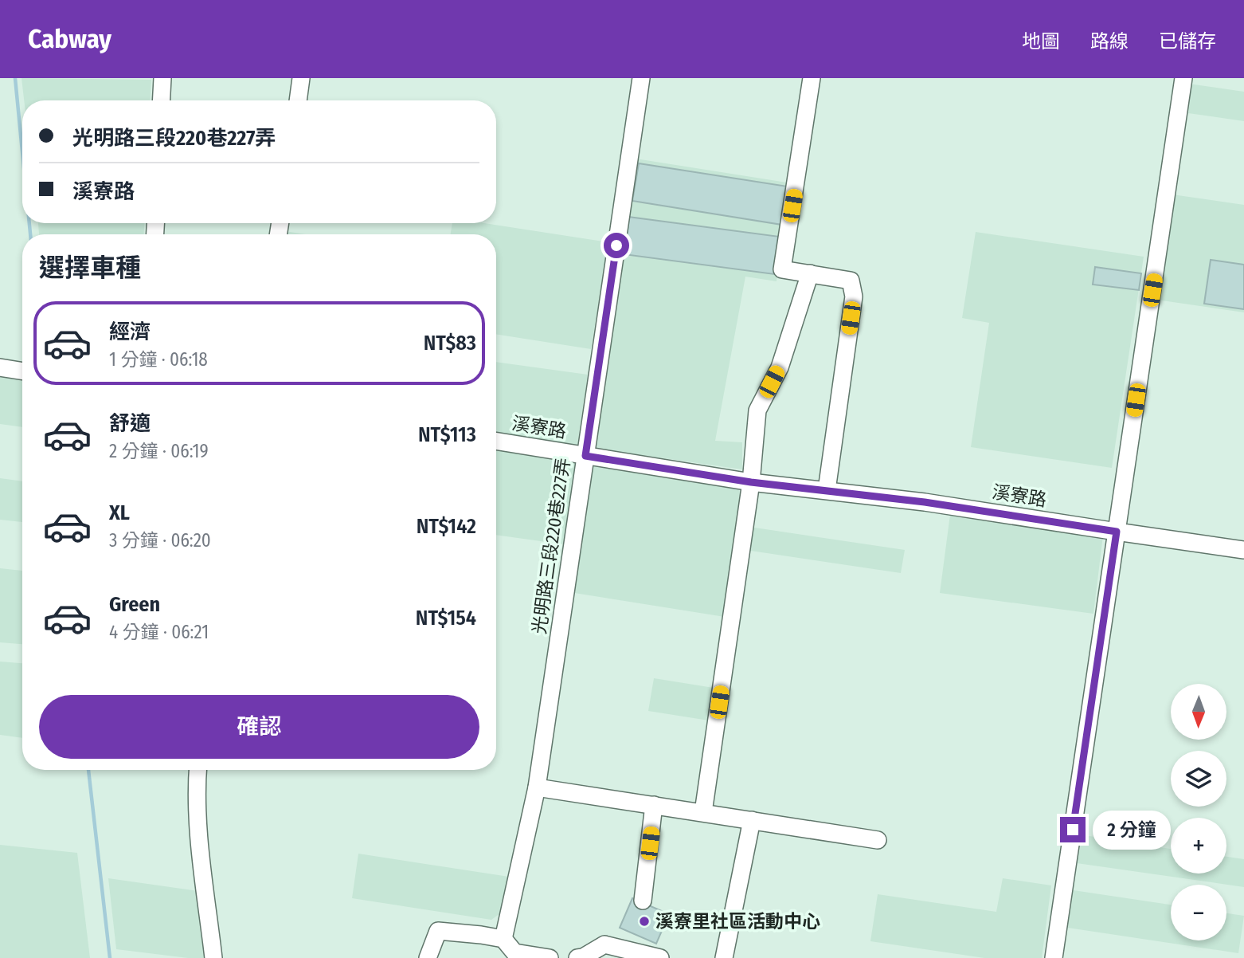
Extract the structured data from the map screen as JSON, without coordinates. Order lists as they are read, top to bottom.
{
  "streets": {
    "street": ["溪寮路", "光明路三段220巷227弄"]
  },
  "crossings": [
    ["溪寮路", "光明路三段220巷227弄"]
  ],
  "places": ["溪寮里社區活動中心"],
  "north": "bottom",
  "page": {
    "header": "Cabway",
    "nav": ["地圖", "路線", "已儲存"],
    "banner": ["光明路三段220巷227弄", "溪寮路"],
    "heading": "選擇車種",
    "list": [
      {
        "name": "經濟",
        "note": "1 分鐘 · 06:18",
        "value": "NT$83"
      },
      {
        "name": "舒適",
        "note": "2 分鐘 · 06:19",
        "value": "NT$113"
      },
      {
        "name": "XL",
        "note": "3 分鐘 · 06:20",
        "value": "NT$142"
      },
      {
        "name": "Green",
        "note": "4 分鐘 · 06:21",
        "value": "NT$154"
      }
    ],
    "map_buttons": ["+", "−"],
    "buttons": "確認",
    "bubble": "2 分鐘"
  }
}
